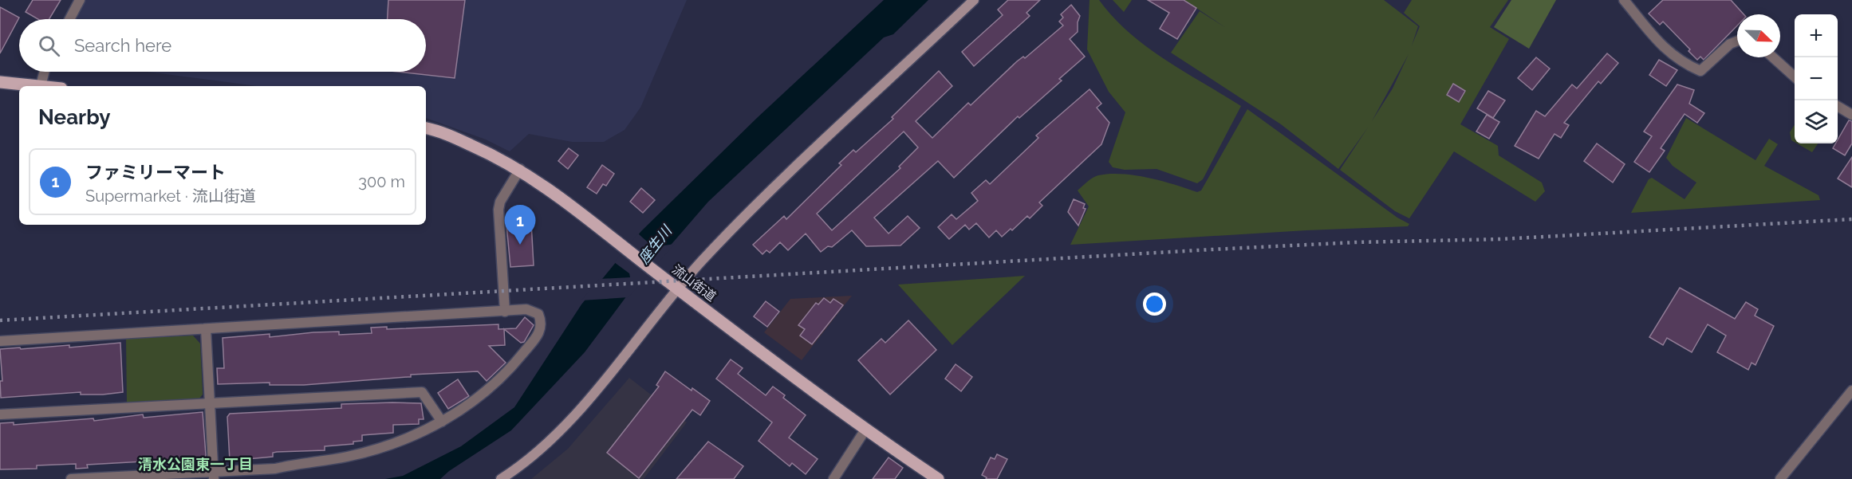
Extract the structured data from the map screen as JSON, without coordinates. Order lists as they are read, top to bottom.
{
  "streets": {
    "main road": ["流山街道"]
  },
  "districts": ["清水公園東一丁目"],
  "water": ["座生川"],
  "north": "bottom right",
  "page": {
    "map_buttons": ["+", "−"],
    "search": "Search here",
    "heading": "Nearby",
    "list": [
      {
        "mark": "1",
        "name": "ファミリーマート",
        "note": "Supermarket · 流山街道",
        "value": "300 m"
      }
    ],
    "pins": "1"
  }
}
